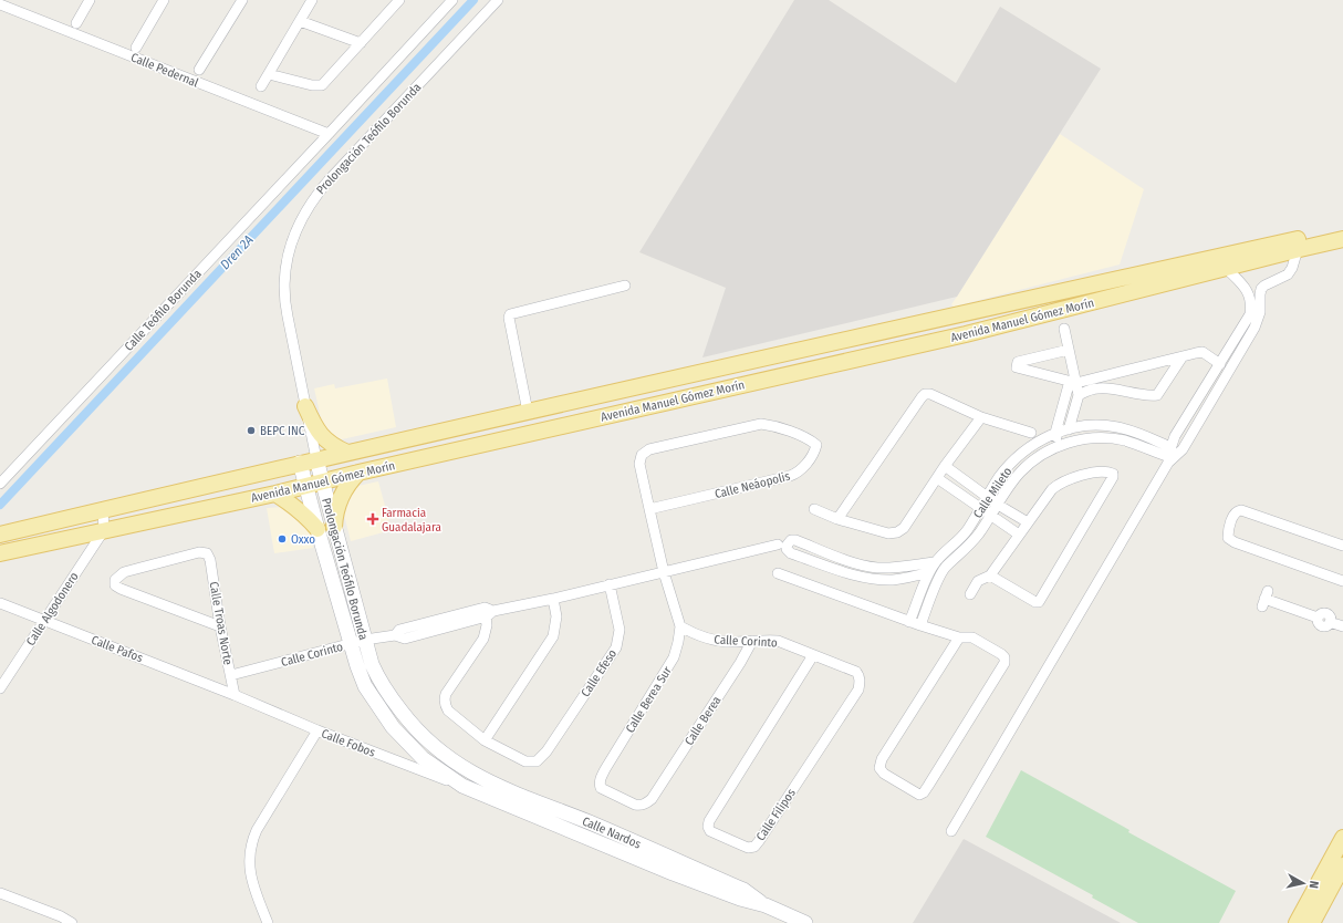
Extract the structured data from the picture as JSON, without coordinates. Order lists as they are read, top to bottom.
{
  "streets": {
    "main road": ["Avenida Manuel Gómez Morín"],
    "street": [
      "Calle Pedernal",
      "Prolongación Teófilo Borunda",
      "Calle Teófilo Borunda",
      "Calle Neáopolis",
      "Calle Mileto",
      "Calle Algodonero",
      "Calle Troas Norte",
      "Calle Corinto",
      "Calle Pafos",
      "Calle Efeso",
      "Calle Berea Sur",
      "Calle Berea",
      "Calle Fobos",
      "Calle Filipos",
      "Calle Nardos"
    ]
  },
  "crossings": [
    ["Calle Pedernal", "Calle Teófilo Borunda"],
    ["Prolongación Teófilo Borunda", "Avenida Manuel Gómez Morín"],
    ["Prolongación Teófilo Borunda", "Calle Corinto"],
    ["Prolongación Teófilo Borunda", "Calle Fobos"],
    ["Prolongación Teófilo Borunda", "Calle Nardos"],
    ["Avenida Manuel Gómez Morín", "Calle Algodonero"],
    ["Calle Algodonero", "Calle Pafos"],
    ["Calle Troas Norte", "Calle Corinto"],
    ["Calle Troas Norte", "Calle Pafos"],
    ["Calle Troas Norte", "Calle Fobos"],
    ["Calle Corinto", "Calle Efeso"],
    ["Calle Corinto", "Calle Berea Sur"],
    ["Calle Corinto", "Calle Berea"],
    ["Calle Corinto", "Calle Filipos"],
    ["Calle Pafos", "Calle Fobos"],
    ["Calle Berea Sur", "Calle Berea"],
    ["Calle Fobos", "Calle Nardos"]
  ],
  "water": ["Dren 2A"],
  "places": {
    "other": ["BEPC INC", "Oxxo"],
    "health": ["Farmacia Guadalajara"]
  },
  "north": "right"
}
